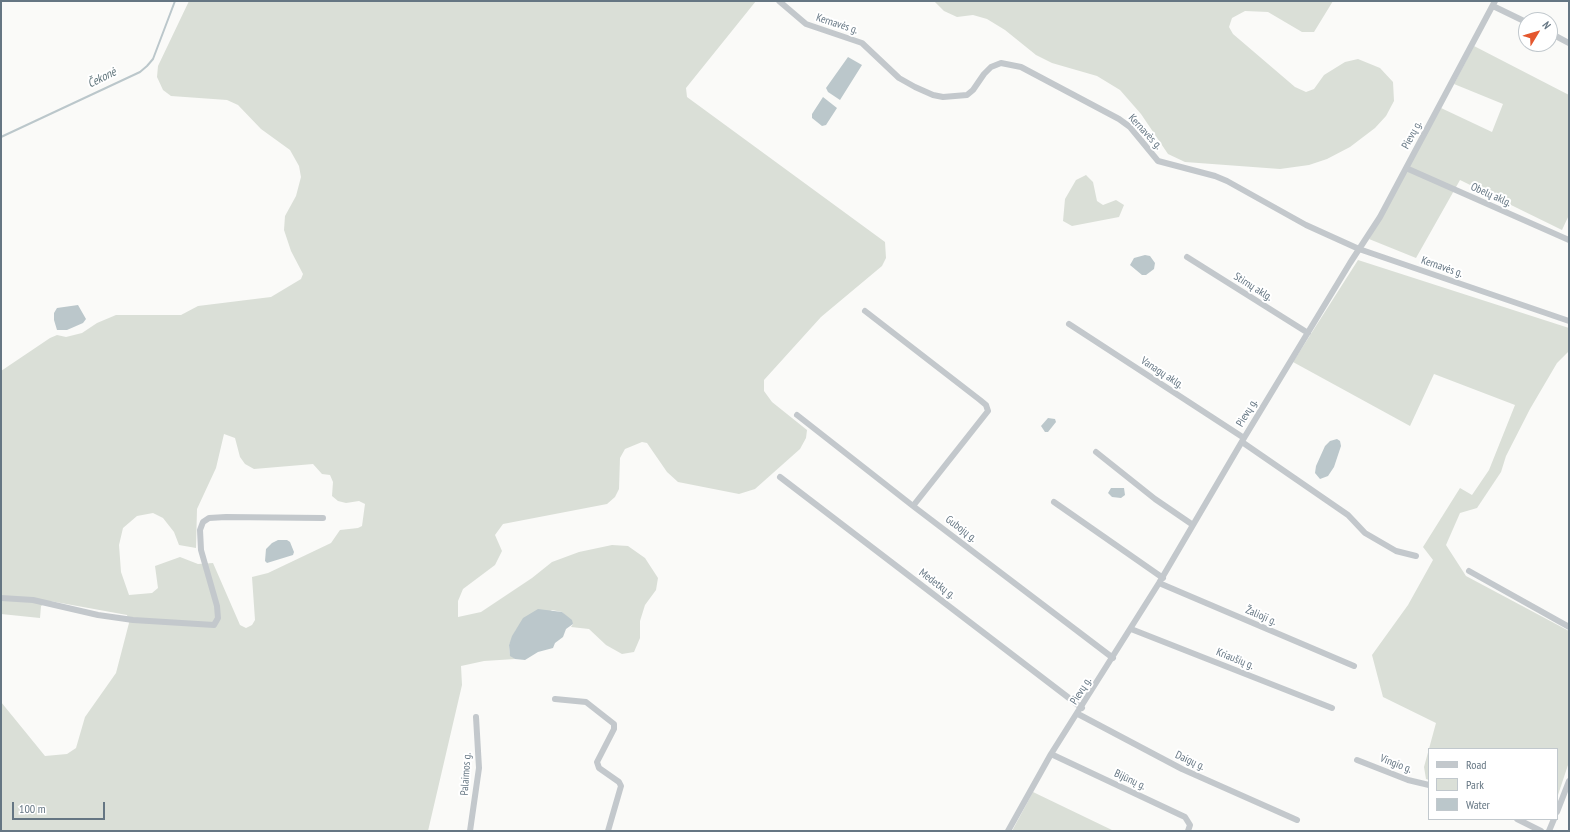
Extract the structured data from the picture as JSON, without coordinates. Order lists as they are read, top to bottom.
{
  "streets": {
    "street": [
      "Kernavės g.",
      "Pievų g.",
      "Obelų aklg.",
      "Stirnų aklg.",
      "Vanagų aklg.",
      "Gubojų g.",
      "Medetkų g.",
      "Žalioji g.",
      "Kriaušių g.",
      "Daigų g.",
      "Vingio g.",
      "Palaimos g.",
      "Bijūnų g."
    ]
  },
  "crossings": [
    ["Kernavės g.", "Pievų g."],
    ["Pievų g.", "Obelų aklg."],
    ["Pievų g.", "Stirnų aklg."],
    ["Pievų g.", "Vanagų aklg."],
    ["Pievų g.", "Gubojų g."],
    ["Pievų g.", "Medetkų g."],
    ["Pievų g.", "Žalioji g."],
    ["Pievų g.", "Kriaušių g."],
    ["Pievų g.", "Daigų g."],
    ["Pievų g.", "Bijūnų g."]
  ],
  "water": ["Čekonė"],
  "legend": ["Road", "Park", "Water"],
  "scale_bar": "100 m",
  "north": "top right"
}
